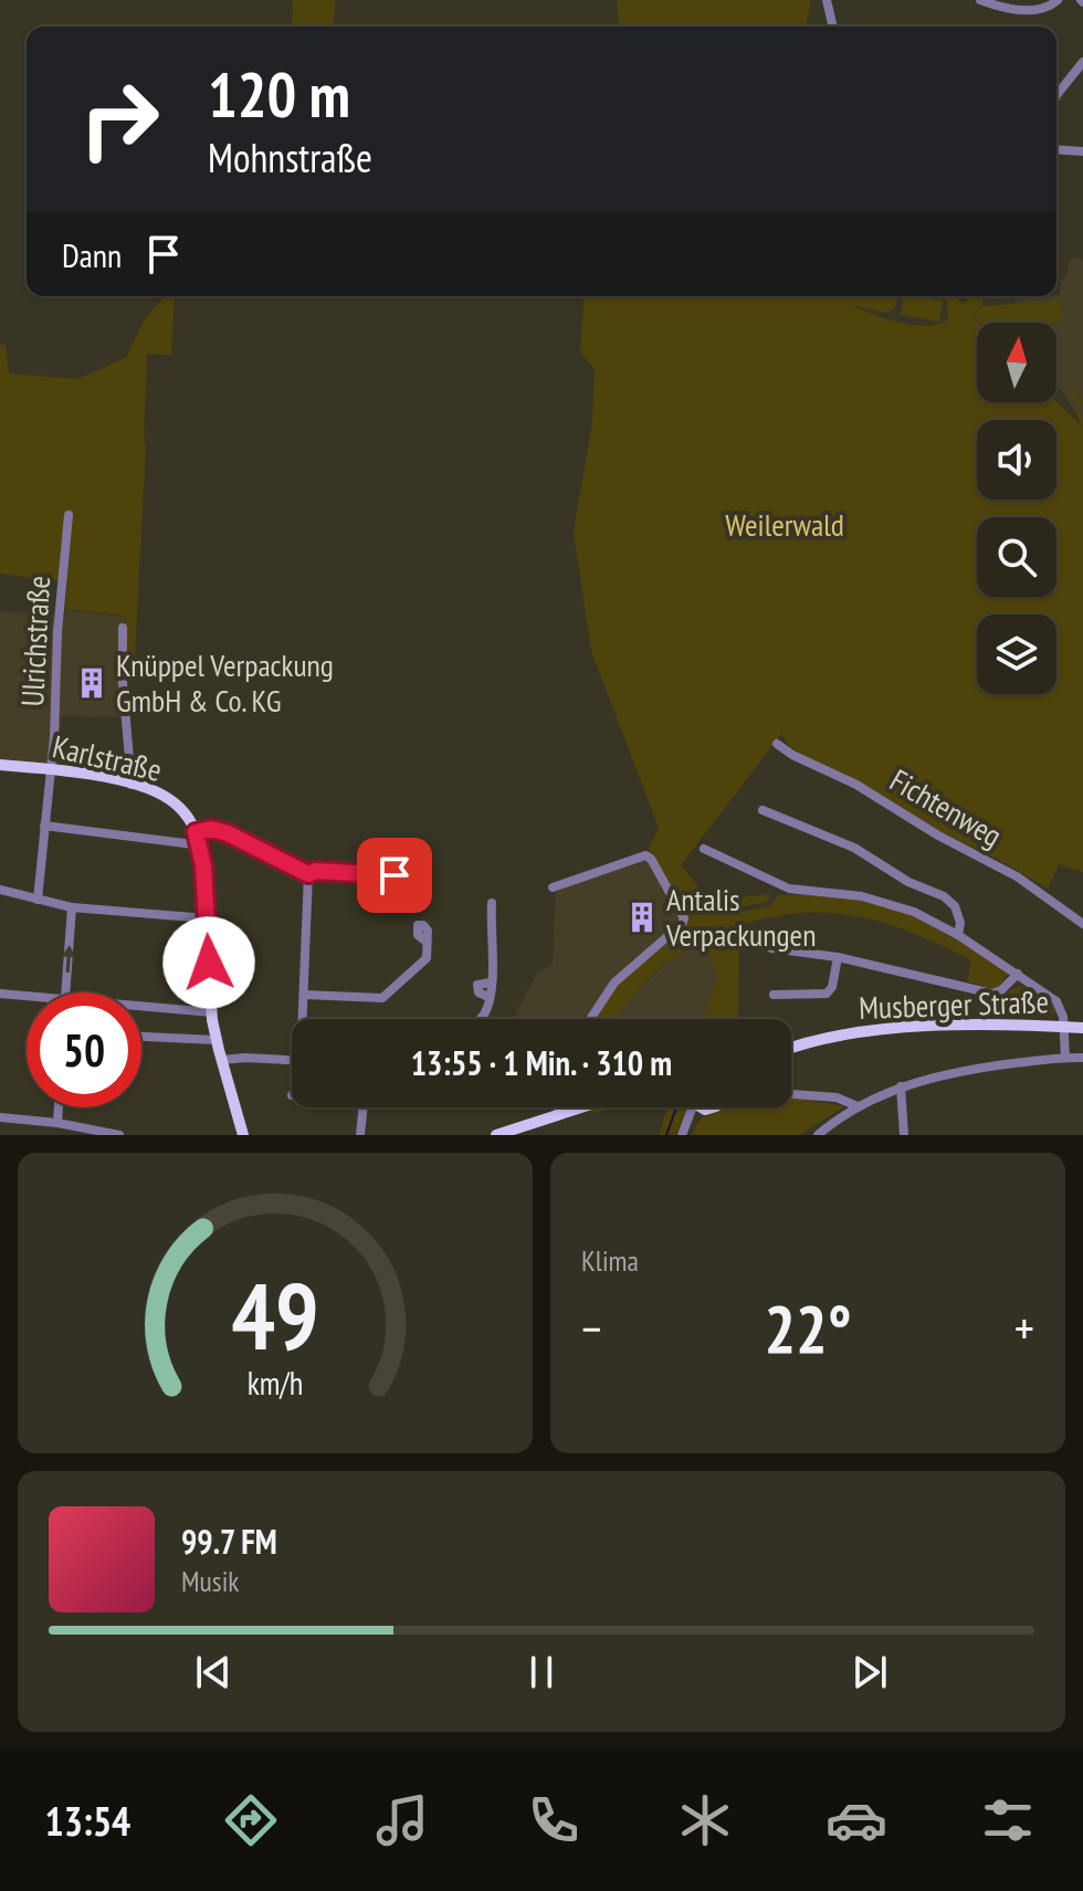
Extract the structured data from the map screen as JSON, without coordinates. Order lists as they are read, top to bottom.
{
  "streets": {
    "main road": ["Karlstraße", "Musberger Straße"],
    "street": ["Ulrichstraße", "Fichtenweg"]
  },
  "crossings": [
    ["Ulrichstraße", "Karlstraße"]
  ],
  "parks": ["Weilerwald"],
  "places": {
    "building": ["Knüppel Verpackung GmbH & Co. KG", "Antalis Verpackungen"]
  },
  "north": "top",
  "page": {
    "turn": ["120 m", "Mohnstraße"],
    "then": "Dann",
    "limit": "50",
    "trip": "13:55 · 1 Min. · 310 m",
    "tile": "Klima",
    "heat": ["−", "22°", "+"],
    "song": ["99.7 FM", "Musik"],
    "tabs": "13:54",
    "gauge": ["49", "km/h"]
  }
}
